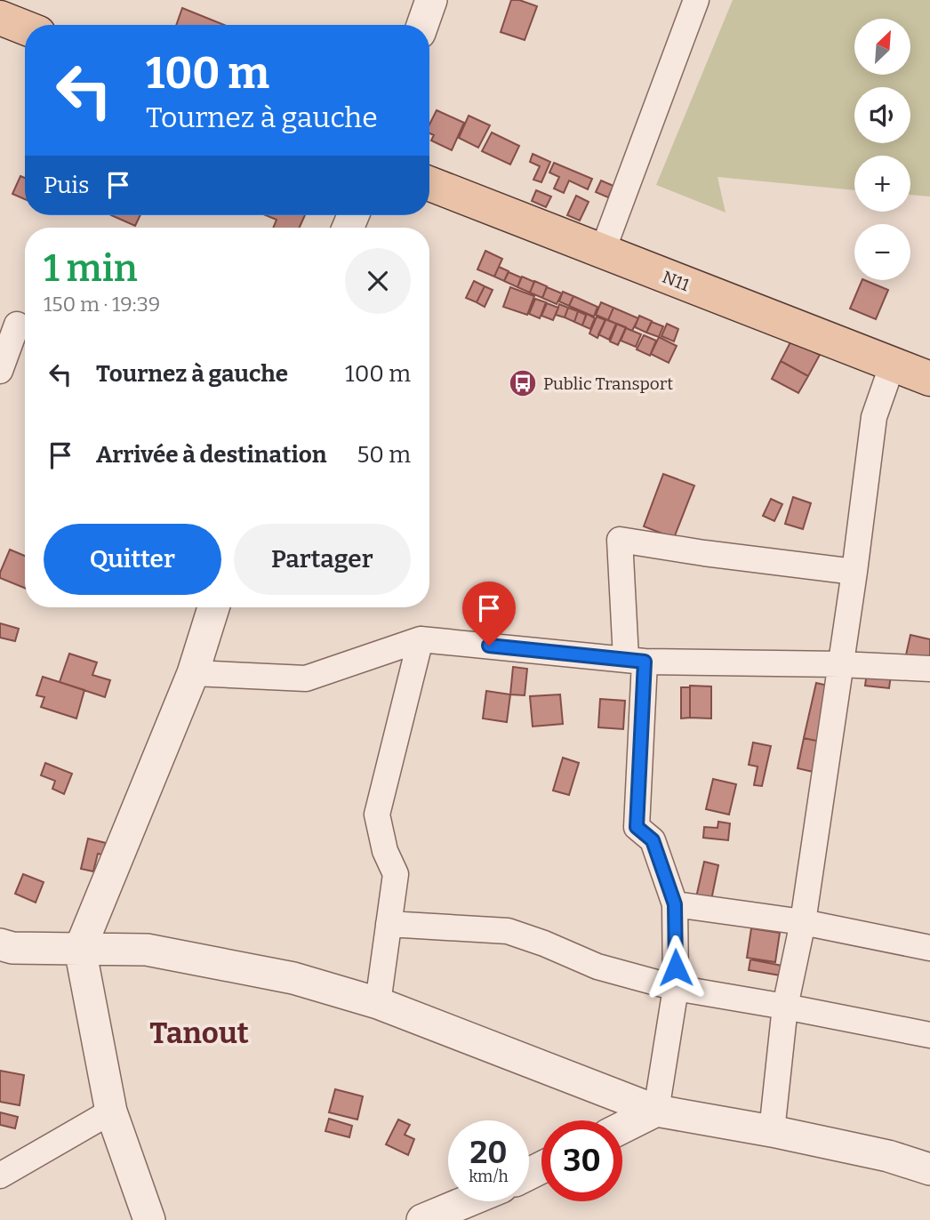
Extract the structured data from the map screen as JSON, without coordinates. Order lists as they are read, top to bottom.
{
  "streets": {
    "main road": ["N11"]
  },
  "districts": ["Tanout"],
  "places": {
    "bus stop": ["Public Transport"]
  },
  "north": "top right",
  "page": {
    "map_buttons": ["+", "−"],
    "turn": ["100 m", "Tournez à gauche"],
    "then": "Puis",
    "heading": ["1 min", "150 m · 19:39"],
    "list": [
      {
        "name": "Tournez à gauche",
        "value": "100 m"
      },
      {
        "name": "Arrivée à destination",
        "value": "50 m"
      }
    ],
    "buttons": ["Quitter", "Partager"],
    "speed": "20 km/h",
    "limit": "30"
  }
}
